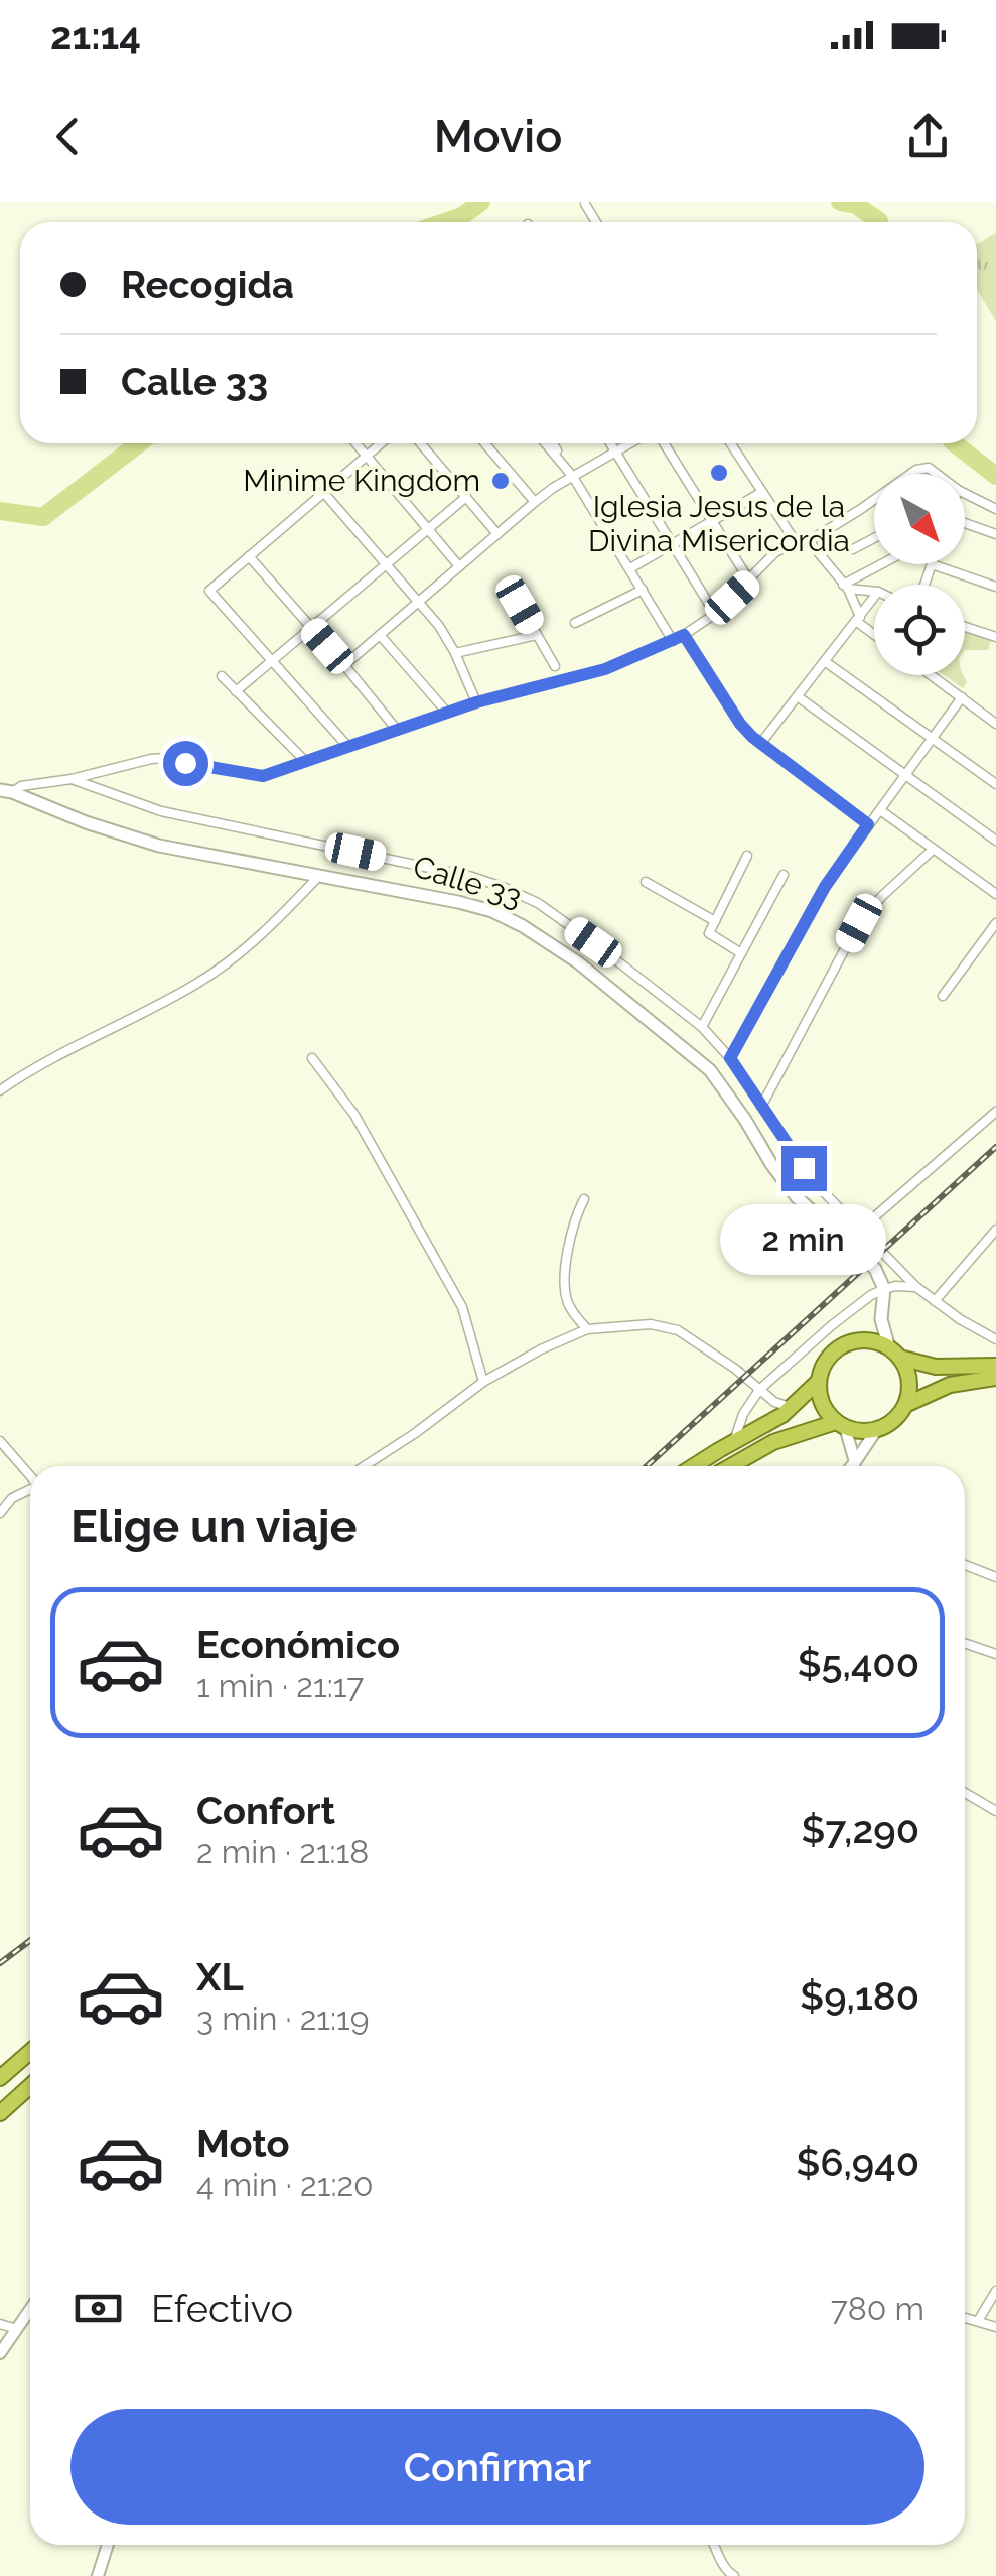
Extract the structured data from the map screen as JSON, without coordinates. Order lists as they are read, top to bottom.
{
  "streets": {
    "street": ["Calle 33"]
  },
  "places": ["Iglesia Jesus de la Divina Misericordia", "Minime Kingdom"],
  "north": "bottom right",
  "page": {
    "status": "21:14",
    "header": "Movio",
    "banner": ["Recogida", "Calle 33"],
    "bubble": "2 min",
    "heading": "Elige un viaje",
    "list": [
      {
        "name": "Económico",
        "note": "1 min · 21:17",
        "value": "$5,400"
      },
      {
        "name": "Confort",
        "note": "2 min · 21:18",
        "value": "$7,290"
      },
      {
        "name": "XL",
        "note": "3 min · 21:19",
        "value": "$9,180"
      },
      {
        "name": "Moto",
        "note": "4 min · 21:20",
        "value": "$6,940"
      }
    ],
    "pay": ["Efectivo", "780 m"],
    "buttons": "Confirmar"
  }
}
